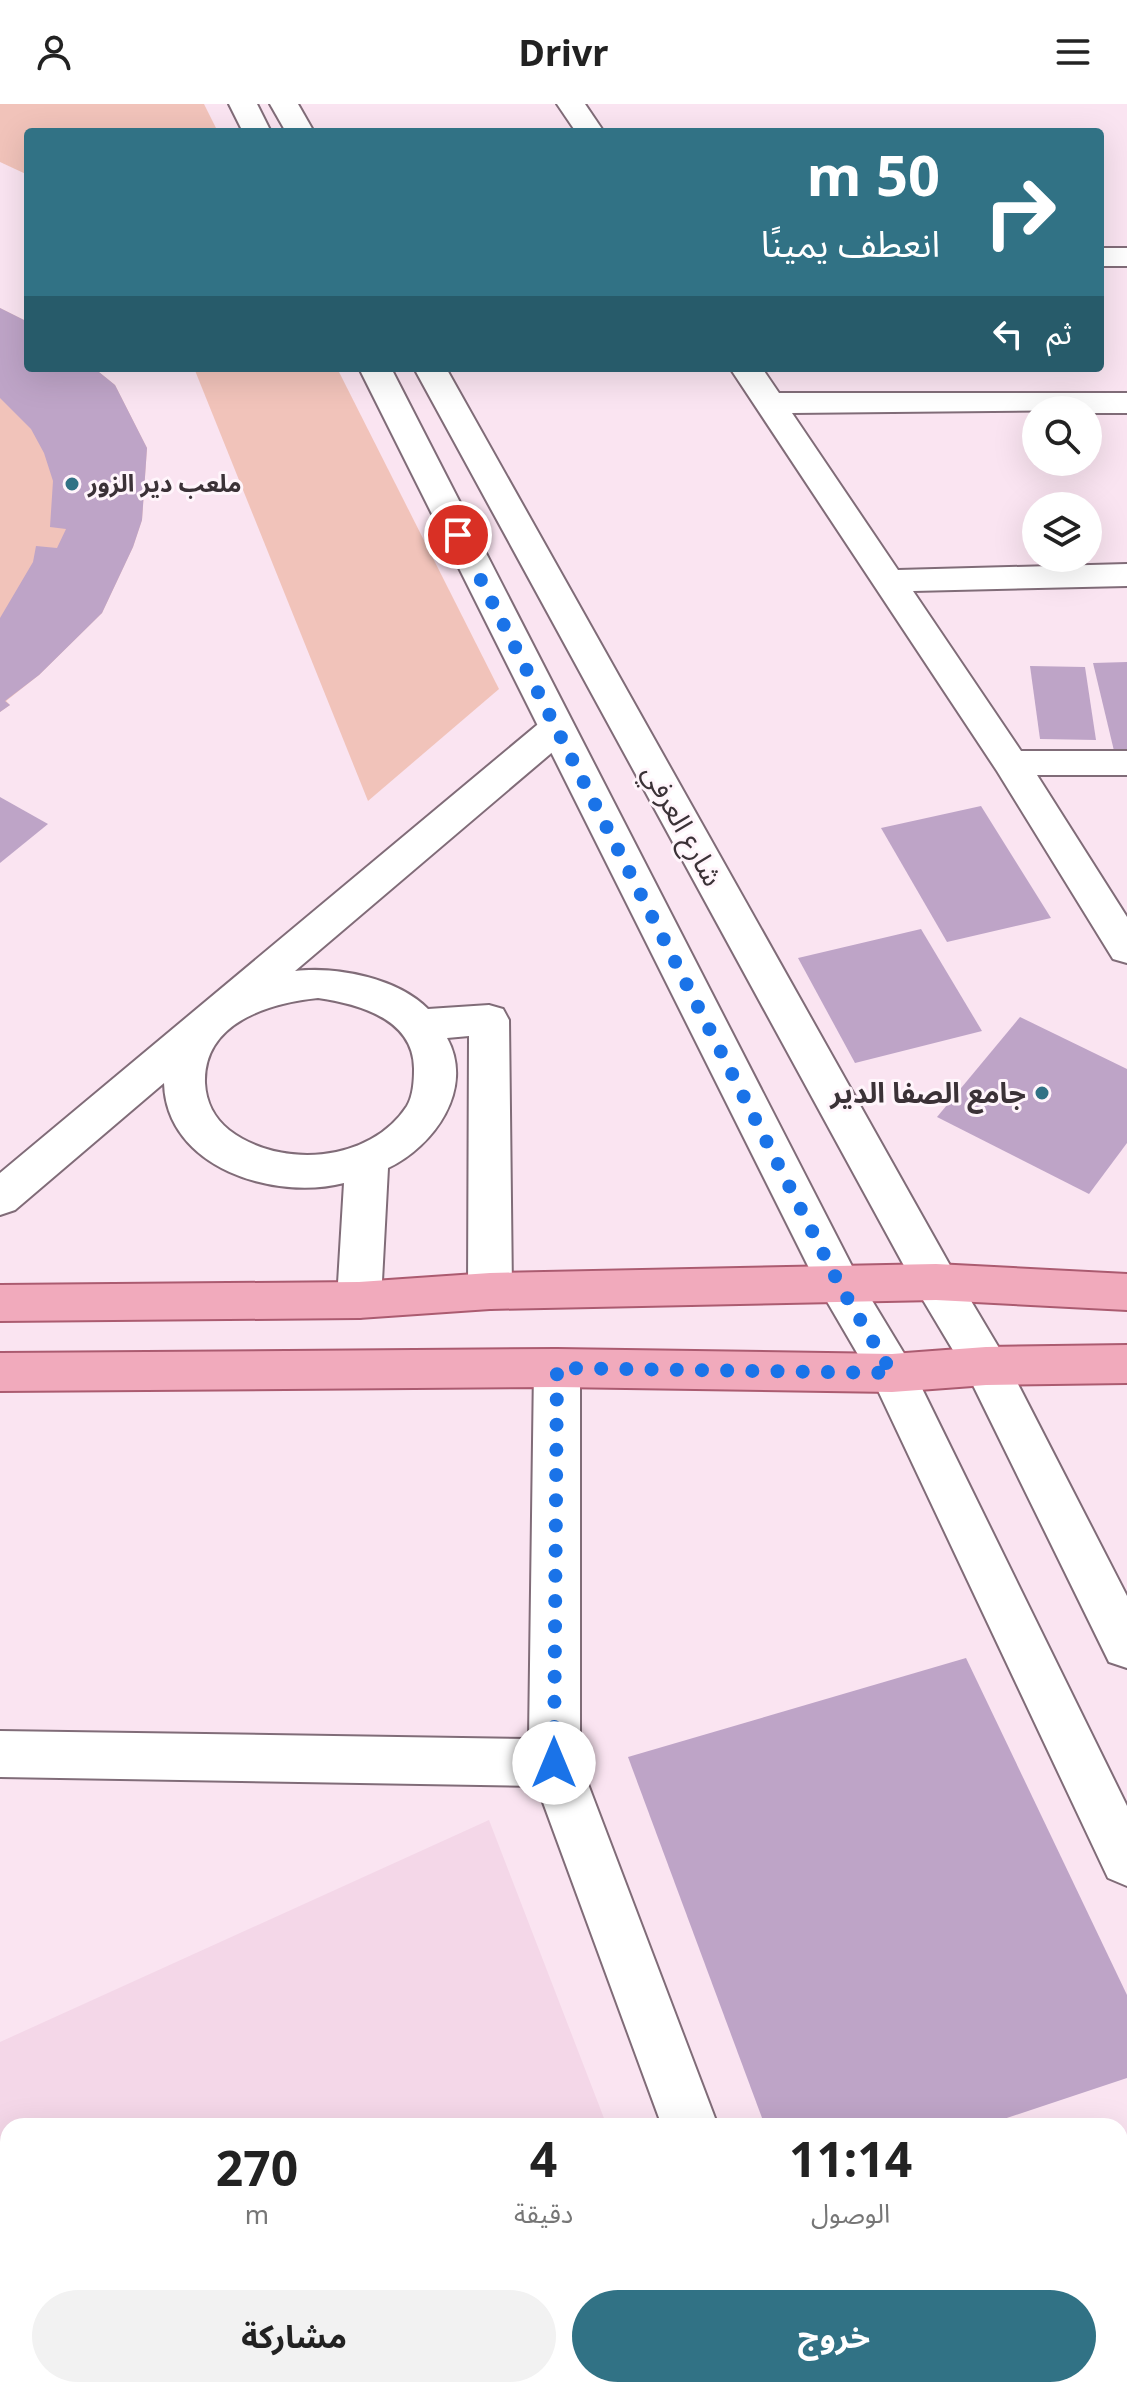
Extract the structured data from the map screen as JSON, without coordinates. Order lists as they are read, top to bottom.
{
  "streets": {
    "street": ["شارع العرفي"]
  },
  "places": ["ملعب دير الزور", "جامع الصفا الدير"],
  "page": {
    "header": "Drivr",
    "turn": ["50 m", "انعطف يمينًا"],
    "then": "ثم",
    "eta": [
      "11:14",
      "الوصول",
      "4",
      "دقيقة",
      "270",
      "m"
    ],
    "buttons": ["خروج", "مشاركة"]
  }
}
